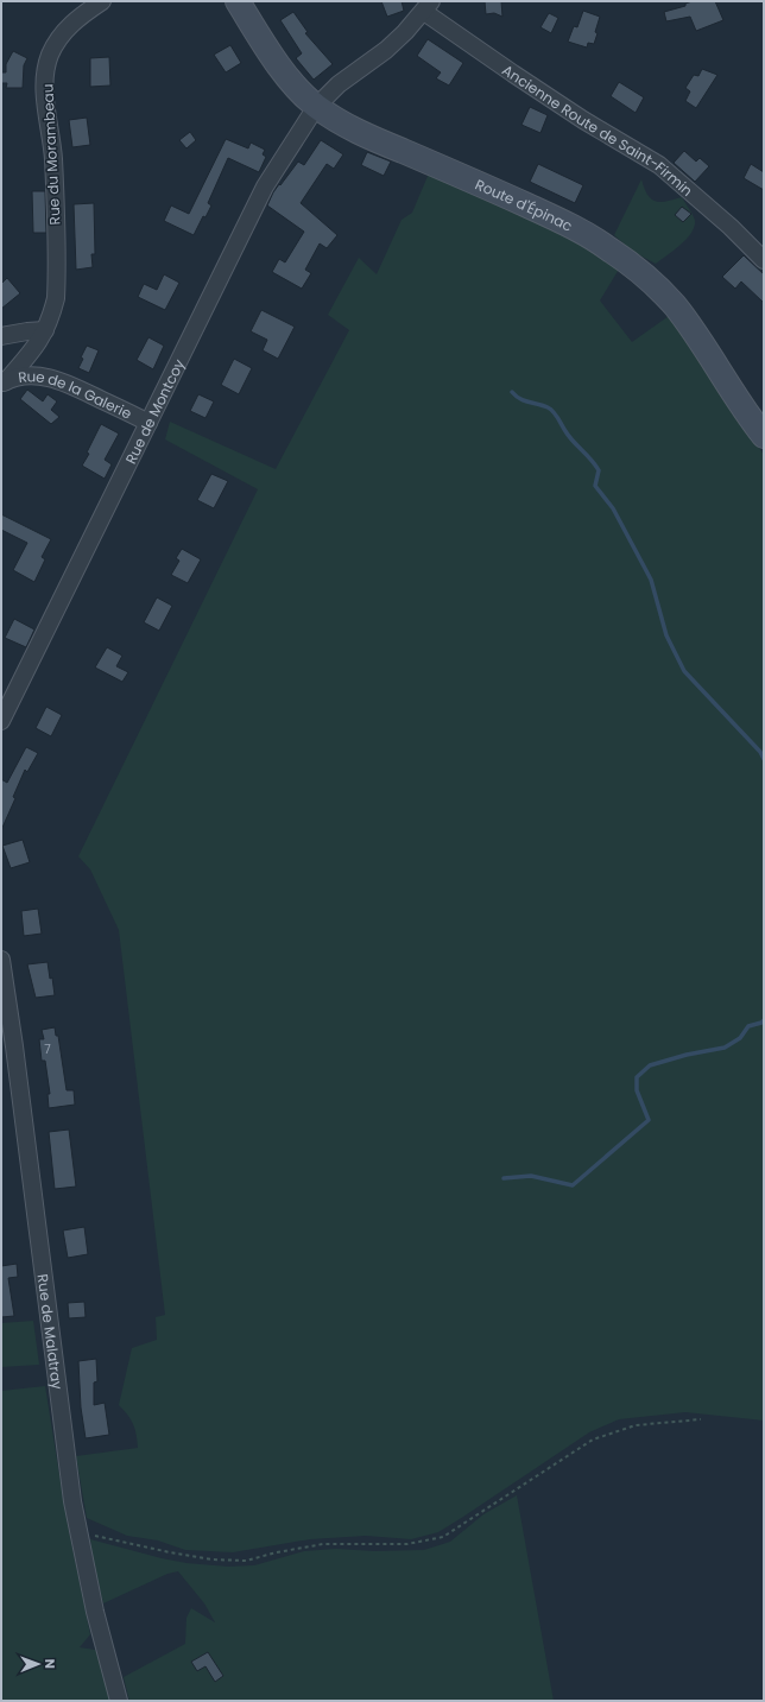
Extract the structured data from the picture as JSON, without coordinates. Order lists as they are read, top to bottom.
{
  "streets": {
    "main road": ["Route d'Épinac"],
    "street": [
      "Ancienne Route de Saint-Firmin",
      "Rue du Morambeau",
      "Rue de la Galerie",
      "Rue de Montcoy",
      "Rue de Malatray"
    ]
  },
  "crossings": [
    ["Ancienne Route de Saint-Firmin", "Rue de Montcoy"],
    ["Rue du Morambeau", "Rue de la Galerie"],
    ["Route d'Épinac", "Rue de Montcoy"],
    ["Rue de la Galerie", "Rue de Montcoy"]
  ],
  "house_numbers": ["7"],
  "north": "right"
}
